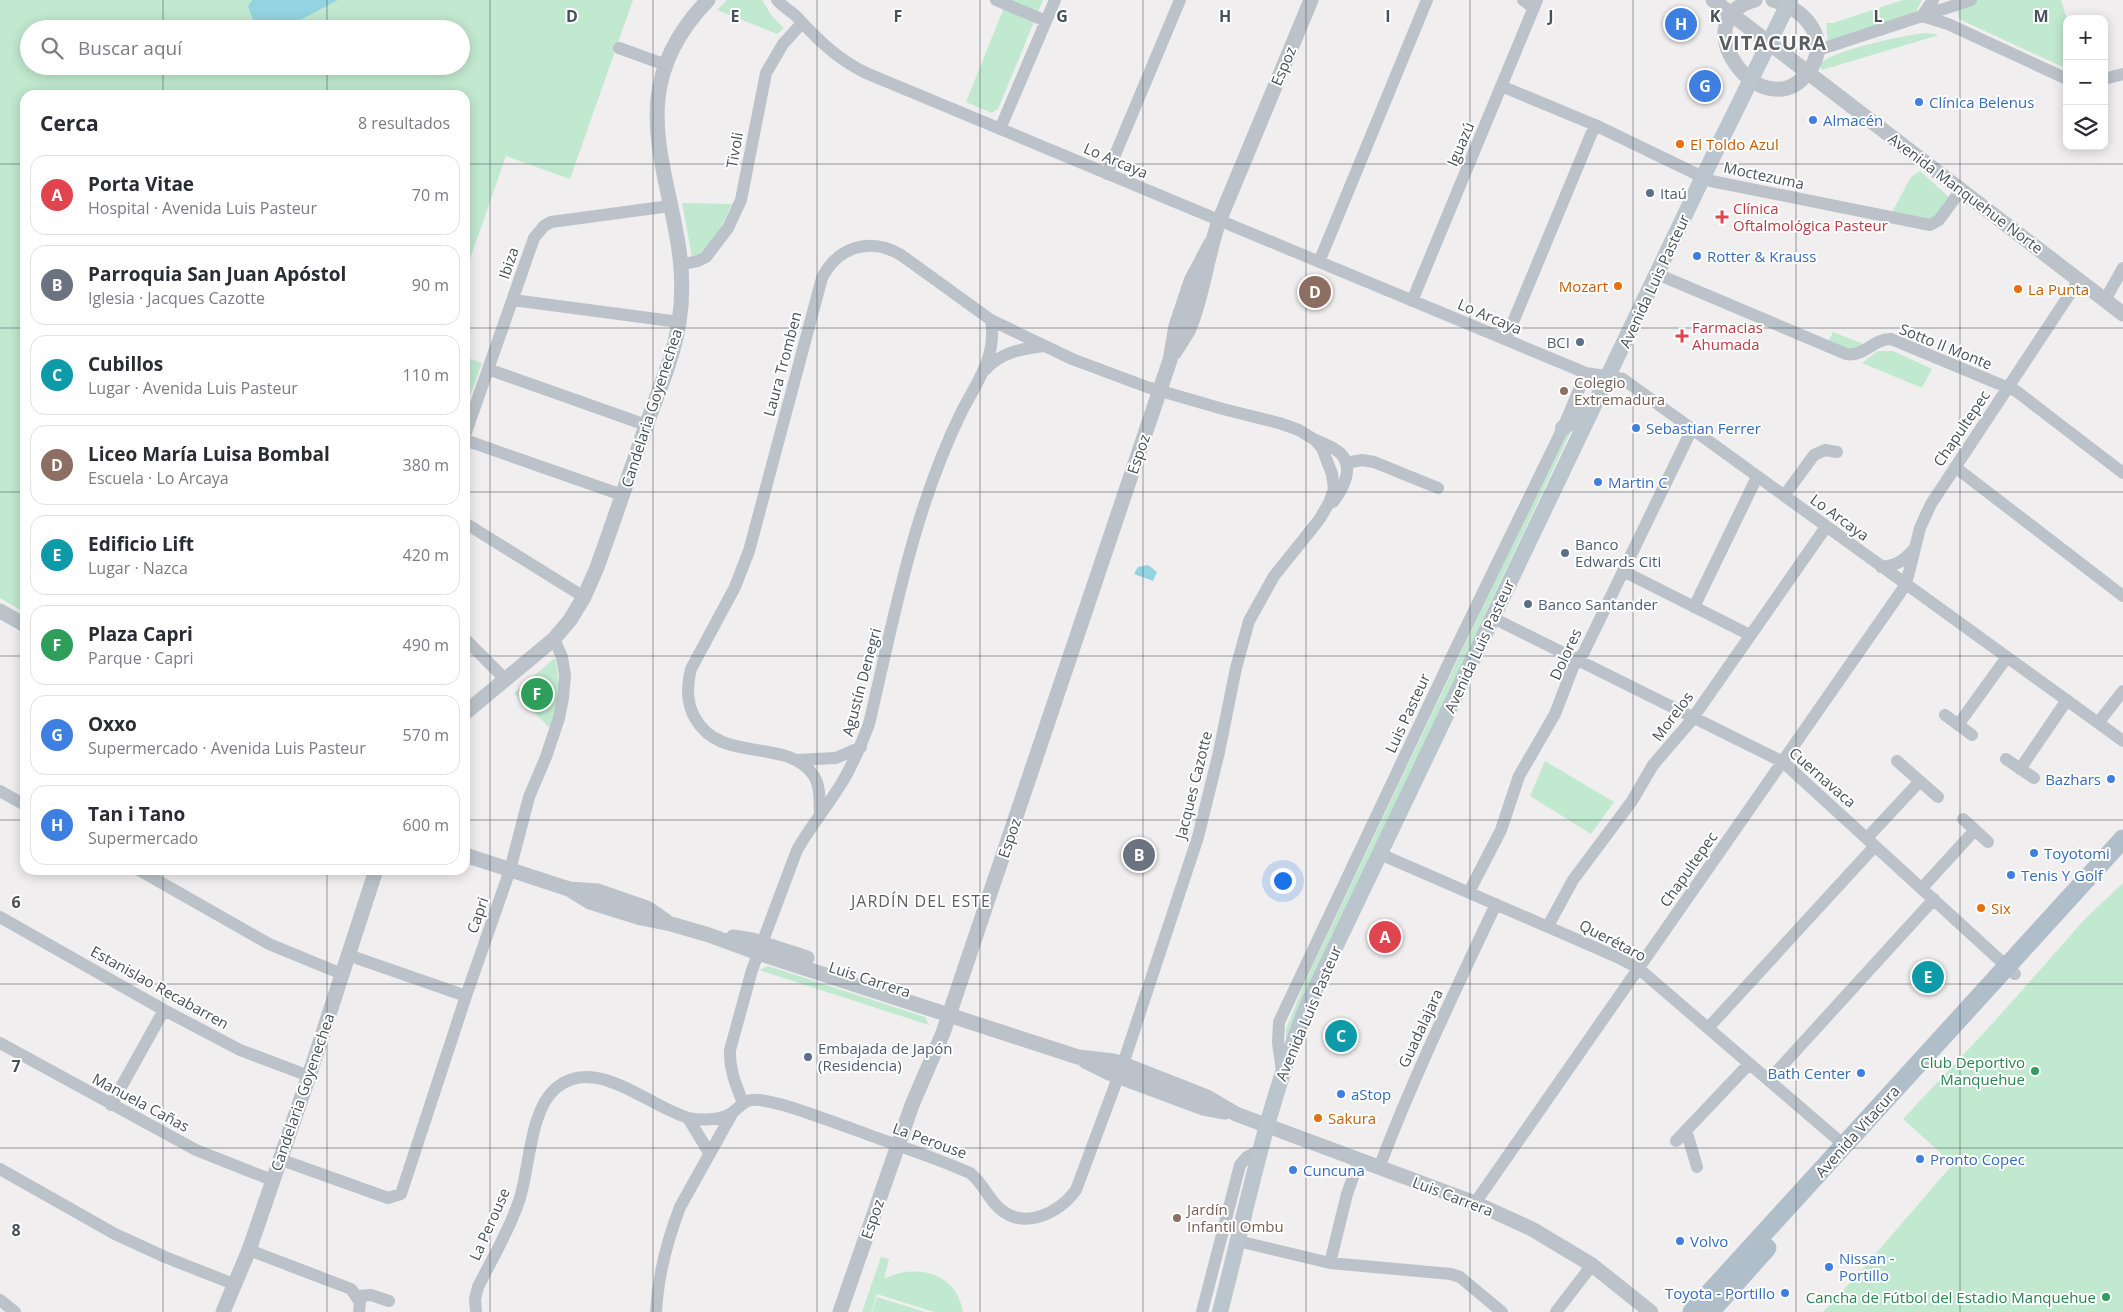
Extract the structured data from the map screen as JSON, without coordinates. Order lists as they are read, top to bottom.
{
  "streets": {
    "main road": ["Avenida Luis Pasteur", "Avenida Vitacura"],
    "street": [
      "Espoz",
      "Iguazú",
      "Tivoli",
      "Lo Arcaya",
      "Moctezuma",
      "Avenida Manquehue Norte",
      "Ibiza",
      "Sotto Il Monte",
      "Laura Tromben",
      "Candelaria Goyenechea",
      "Chapultepec",
      "Dolores",
      "Agustín Denegri",
      "Luis Pasteur",
      "Morelos",
      "Cuernavaca",
      "Jacques Cazotte",
      "Capri",
      "Querétaro",
      "Luis Carrera",
      "Estanislao Recabarren",
      "Guadalajara",
      "Manuela Cañas",
      "La Perouse"
    ]
  },
  "crossings": [
    ["Espoz", "Lo Arcaya"],
    ["Espoz", "Laura Tromben"],
    ["Espoz", "Jacques Cazotte"],
    ["Espoz", "Luis Carrera"],
    ["Espoz", "La Perouse"],
    ["Iguazú", "Lo Arcaya"],
    ["Iguazú", "Moctezuma"],
    ["Tivoli", "Lo Arcaya"],
    ["Tivoli", "Candelaria Goyenechea"],
    ["Lo Arcaya", "Avenida Luis Pasteur"],
    ["Lo Arcaya", "Chapultepec"],
    ["Lo Arcaya", "Dolores"],
    ["Lo Arcaya", "Luis Pasteur"],
    ["Lo Arcaya", "Morelos"],
    ["Moctezuma", "Avenida Manquehue Norte"],
    ["Moctezuma", "Avenida Luis Pasteur"],
    ["Avenida Manquehue Norte", "Avenida Luis Pasteur"],
    ["Avenida Manquehue Norte", "Chapultepec"],
    ["Ibiza", "Candelaria Goyenechea"],
    ["Avenida Luis Pasteur", "Sotto Il Monte"],
    ["Avenida Luis Pasteur", "Luis Pasteur"],
    ["Avenida Luis Pasteur", "Cuernavaca"],
    ["Avenida Luis Pasteur", "Querétaro"],
    ["Avenida Luis Pasteur", "Luis Carrera"],
    ["Sotto Il Monte", "Chapultepec"],
    ["Laura Tromben", "Agustín Denegri"],
    ["Laura Tromben", "Jacques Cazotte"],
    ["Candelaria Goyenechea", "Capri"],
    ["Candelaria Goyenechea", "Estanislao Recabarren"],
    ["Candelaria Goyenechea", "Manuela Cañas"],
    ["Chapultepec", "Cuernavaca"],
    ["Chapultepec", "Querétaro"],
    ["Chapultepec", "Luis Carrera"],
    ["Dolores", "Cuernavaca"],
    ["Dolores", "Querétaro"],
    ["Agustín Denegri", "Luis Carrera"],
    ["Agustín Denegri", "La Perouse"],
    ["Morelos", "Cuernavaca"],
    ["Morelos", "Querétaro"],
    ["Cuernavaca", "Avenida Vitacura"],
    ["Jacques Cazotte", "Luis Carrera"],
    ["Jacques Cazotte", "La Perouse"],
    ["Capri", "Luis Carrera"],
    ["Querétaro", "Guadalajara"],
    ["Querétaro", "Avenida Vitacura"],
    ["Luis Carrera", "Guadalajara"],
    ["Luis Carrera", "La Perouse"]
  ],
  "districts": ["VITACURA", "JARDÍN DEL ESTE"],
  "places": {
    "other": [
      "Clínica Belenus",
      "Almacén",
      "El Toldo Azul",
      "Itaú",
      "Rotter & Krauss",
      "Mozart",
      "La Punta",
      "BCI",
      "Colegio Extremadura",
      "Sebastian Ferrer",
      "Martin C",
      "Banco Edwards Citi",
      "Banco Santander",
      "Bazhars",
      "Toyotomi",
      "Tenis Y Golf",
      "Six",
      "Embajada de Japón (Residencia)",
      "Club Deportivo Manquehue",
      "Bath Center",
      "aStop",
      "Sakura",
      "Pronto Copec",
      "Cuncuna",
      "Jardín Infantil Ombu",
      "Volvo",
      "Nissan - Portillo",
      "Toyota - Portillo",
      "Cancha de Fútbol del Estadio Manquehue"
    ],
    "health": ["Clínica Oftalmológica Pasteur", "Farmacias Ahumada"]
  },
  "page": {
    "pins": [
      "H",
      "G",
      "D",
      "F",
      "B",
      "A",
      "E",
      "C"
    ],
    "map_buttons": ["+", "−"],
    "search": "Buscar aquí",
    "heading": ["Cerca", "8 resultados"],
    "list": [
      {
        "mark": "A",
        "name": "Porta Vitae",
        "note": "Hospital · Avenida Luis Pasteur",
        "value": "70 m"
      },
      {
        "mark": "B",
        "name": "Parroquia San Juan Apóstol",
        "note": "Iglesia · Jacques Cazotte",
        "value": "90 m"
      },
      {
        "mark": "C",
        "name": "Cubillos",
        "note": "Lugar · Avenida Luis Pasteur",
        "value": "110 m"
      },
      {
        "mark": "D",
        "name": "Liceo María Luisa Bombal",
        "note": "Escuela · Lo Arcaya",
        "value": "380 m"
      },
      {
        "mark": "E",
        "name": "Edificio Lift",
        "note": "Lugar · Nazca",
        "value": "420 m"
      },
      {
        "mark": "F",
        "name": "Plaza Capri",
        "note": "Parque · Capri",
        "value": "490 m"
      },
      {
        "mark": "G",
        "name": "Oxxo",
        "note": "Supermercado · Avenida Luis Pasteur",
        "value": "570 m"
      },
      {
        "mark": "H",
        "name": "Tan i Tano",
        "note": "Supermercado",
        "value": "600 m"
      }
    ]
  },
  "grid": {
    "columns": [
      "D",
      "E",
      "F",
      "G",
      "H",
      "I",
      "J",
      "K",
      "L",
      "M"
    ],
    "rows": ["6", "7", "8"]
  }
}
